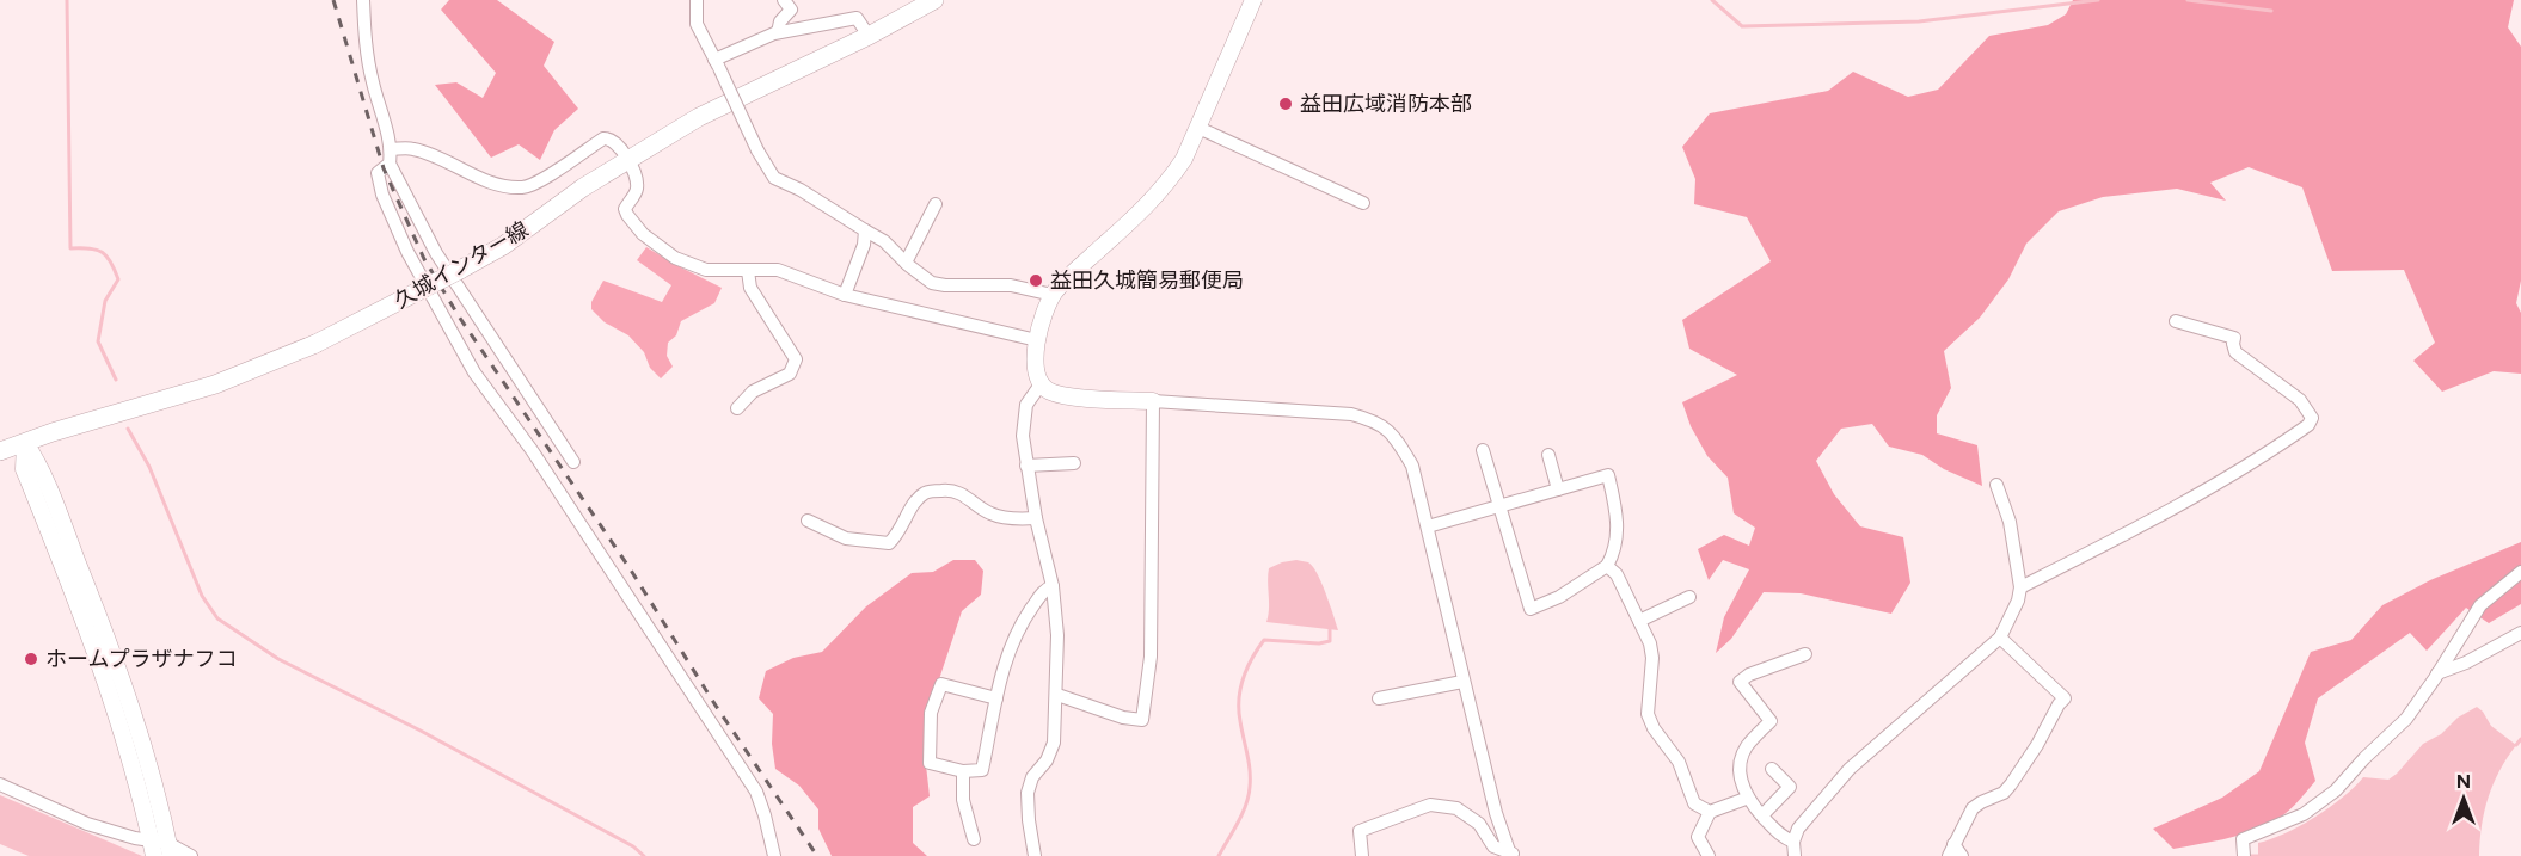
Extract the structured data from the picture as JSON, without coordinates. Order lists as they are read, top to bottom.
{
  "streets": {
    "main road": ["久城インター線"]
  },
  "places": ["益田広域消防本部", "益田久城簡易郵便局", "ホームプラザナフコ"],
  "north": "top"
}
